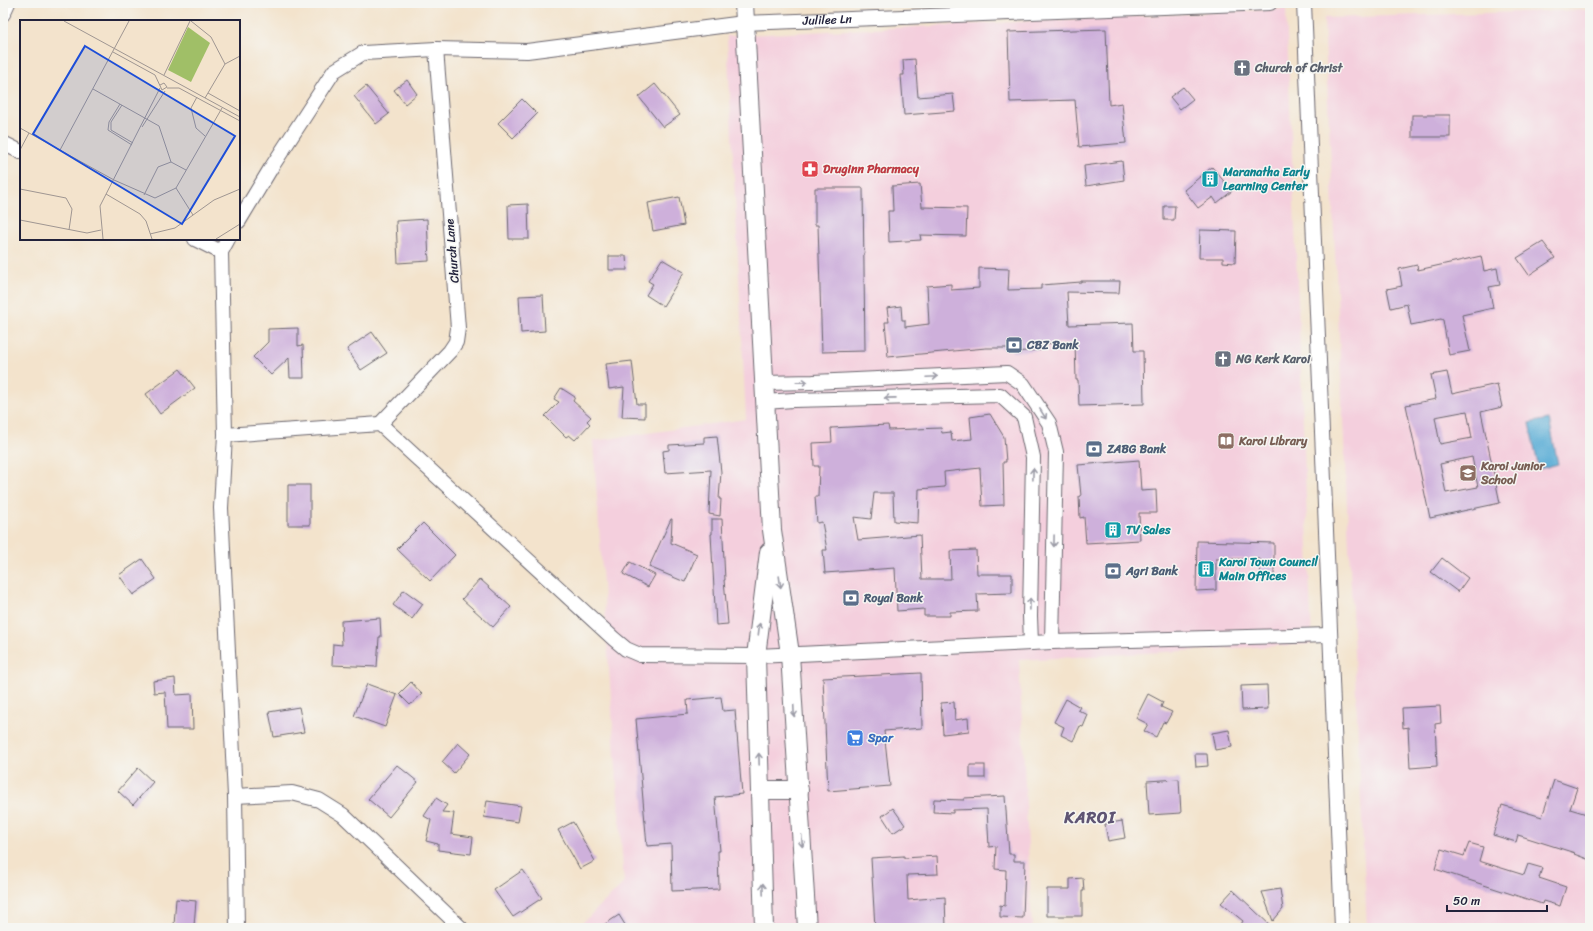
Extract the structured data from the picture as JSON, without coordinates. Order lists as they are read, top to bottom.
{
  "streets": {
    "street": ["Julilee Ln", "Church Lane"]
  },
  "crossings": [
    ["Julilee Ln", "Church Lane"]
  ],
  "districts": ["KAROI"],
  "places": {
    "church": ["Church of Christ", "NG Kerk Karoi"],
    "pharmacy": ["Druginn Pharmacy"],
    "building": ["Maranatha Early Learning Center", "TV Sales", "Karoi Town Council Main Offices"],
    "bank": [
      "CBZ Bank",
      "ZABG Bank",
      "Agri Bank",
      "Royal Bank"
    ],
    "library": ["Karoi Library"],
    "school or university": ["Karoi Junior School"],
    "supermarket": ["Spar"]
  },
  "scale_bar": "50 m"
}
